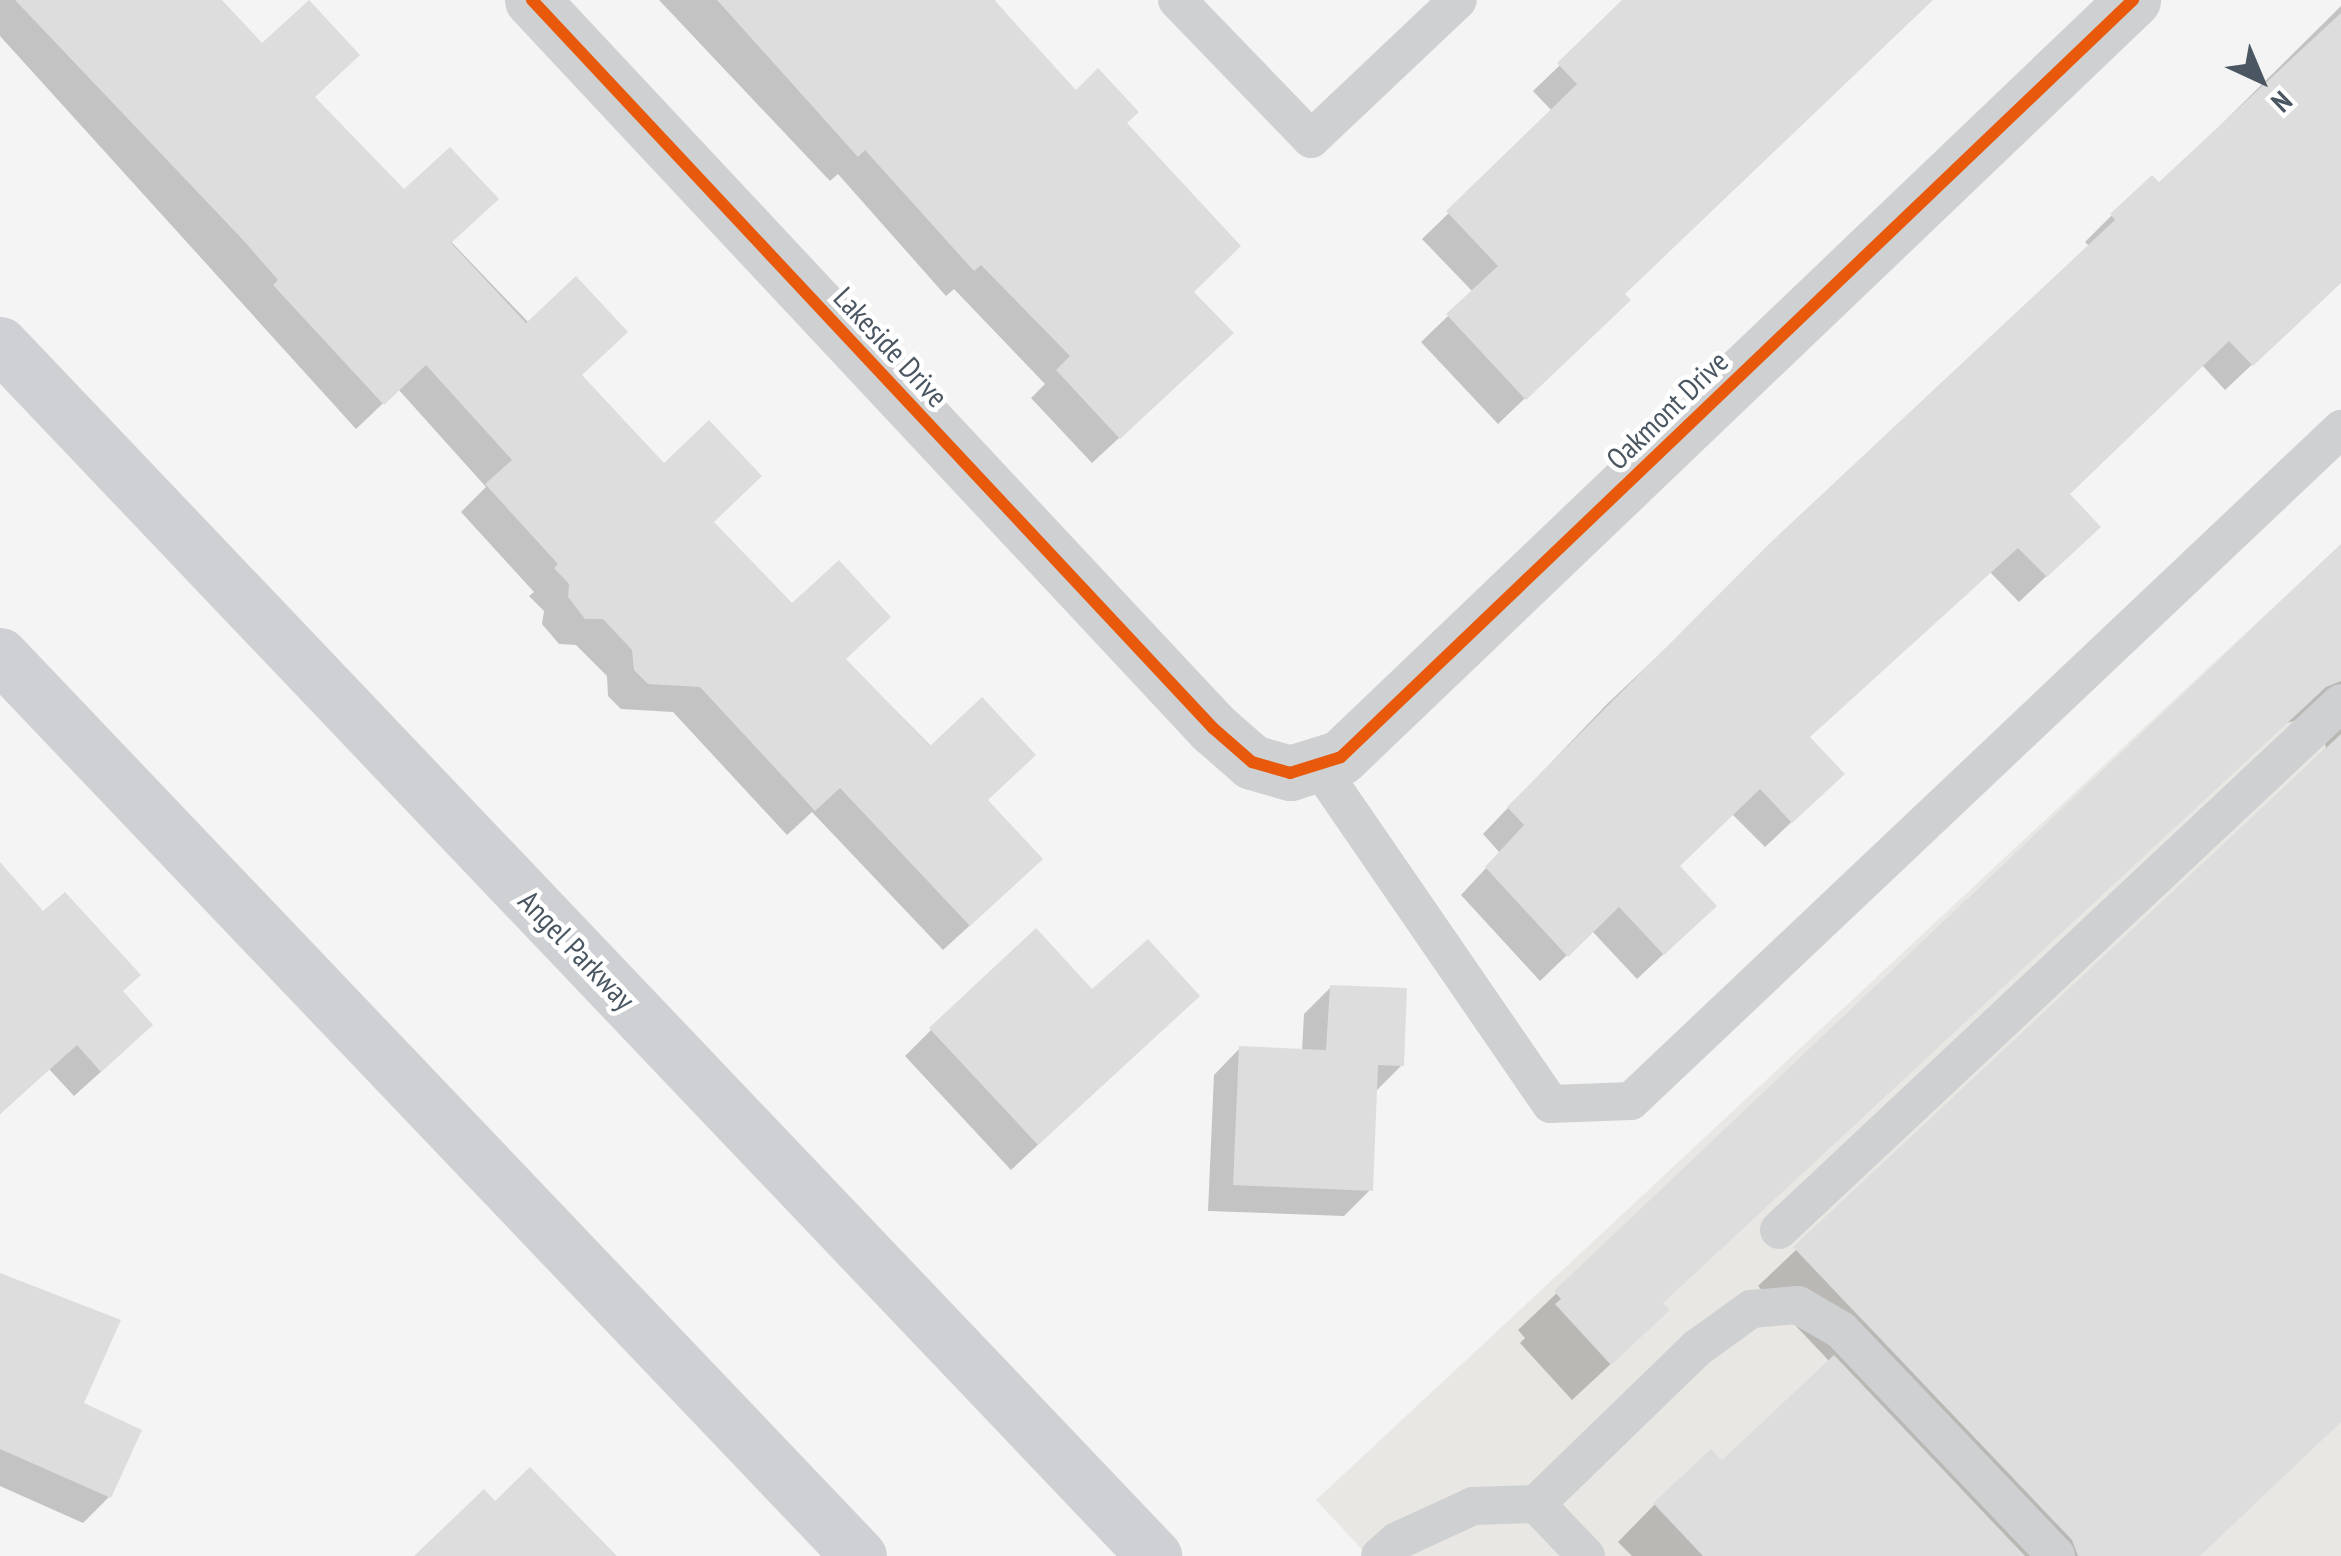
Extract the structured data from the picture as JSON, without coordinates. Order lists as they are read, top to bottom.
{
  "streets": {
    "main road": ["Angel Parkway"],
    "street": ["Lakeside Drive", "Oakmont Drive"]
  },
  "crossings": [
    ["Lakeside Drive", "Oakmont Drive"]
  ],
  "north": "bottom right"
}
